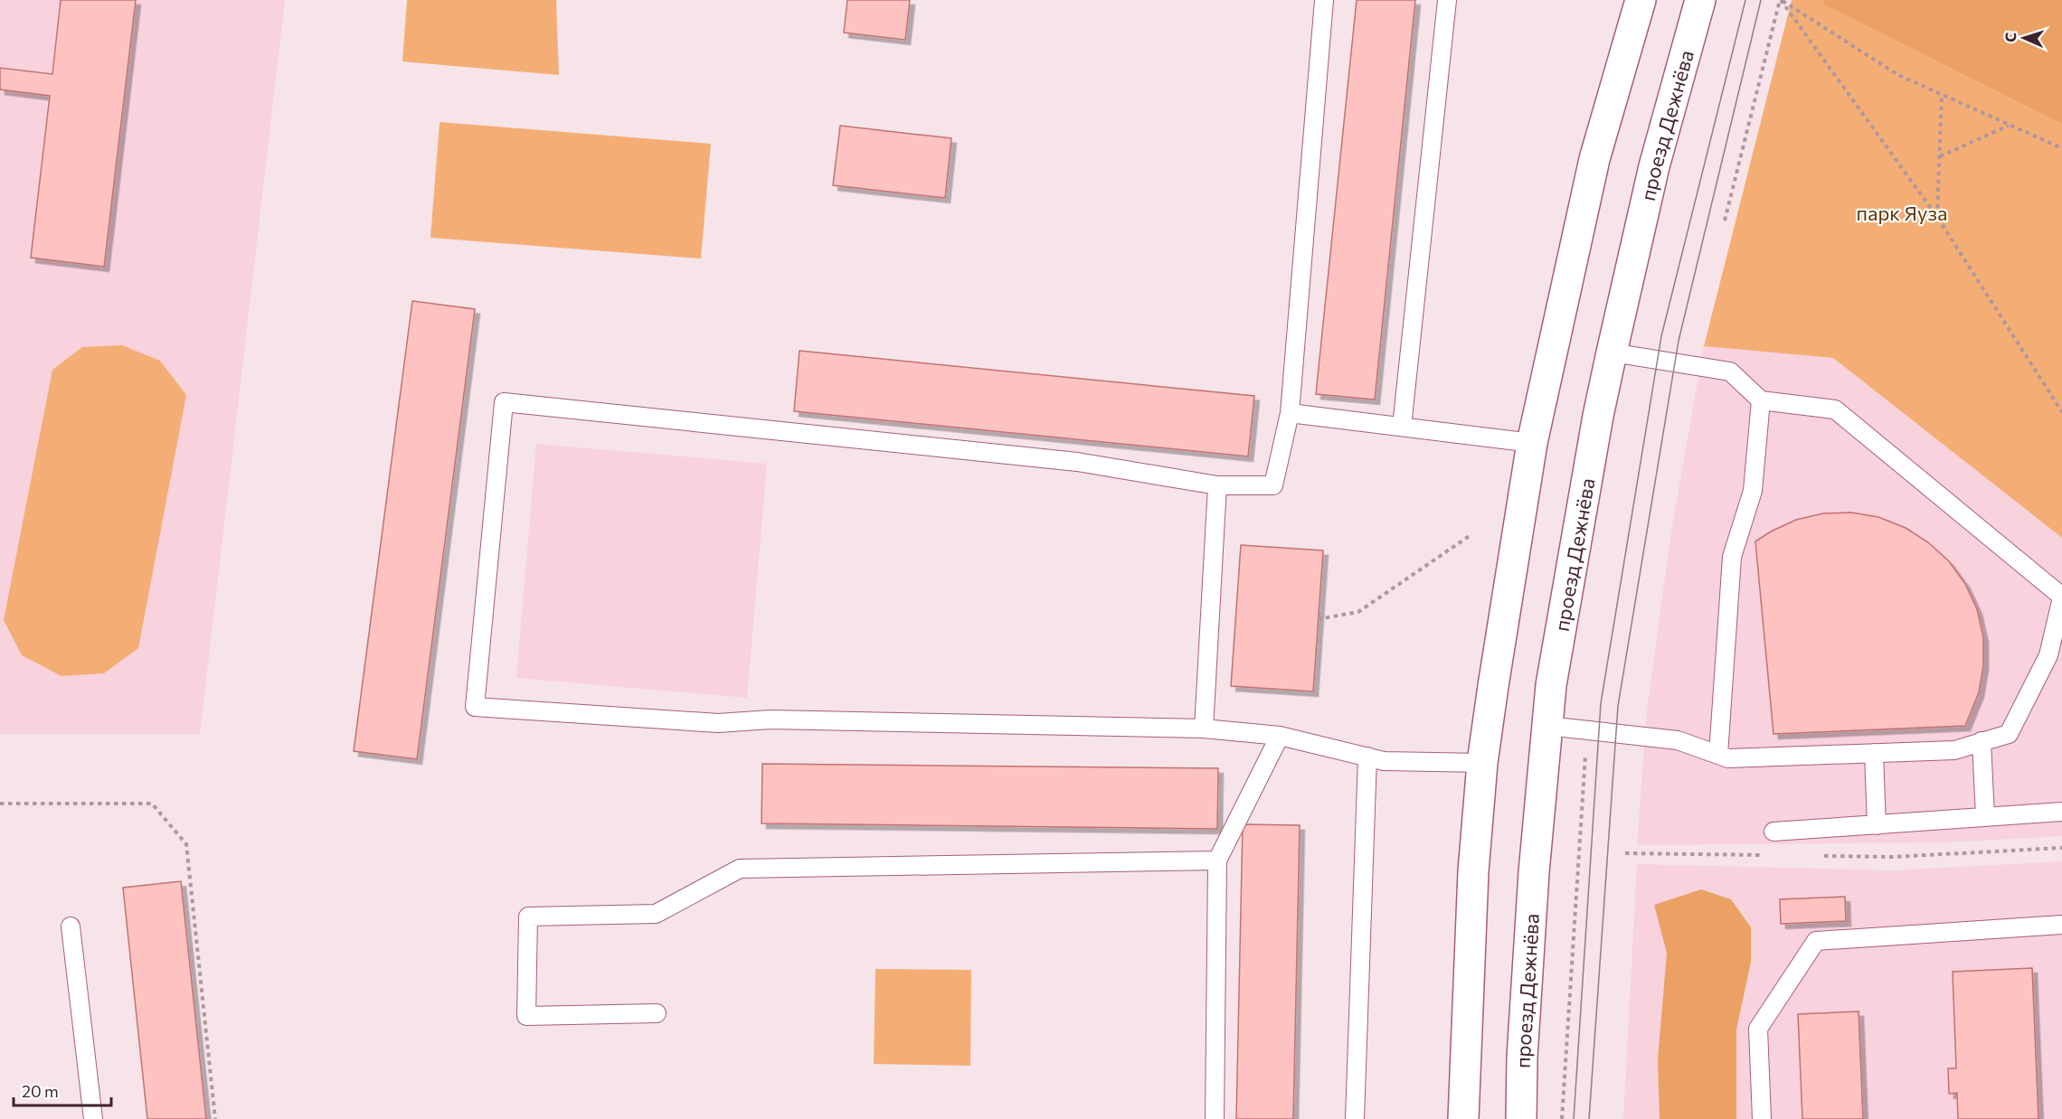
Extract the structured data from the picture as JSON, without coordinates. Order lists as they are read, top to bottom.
{
  "streets": {
    "main road": ["проезд Дежнёва"]
  },
  "parks": ["парк Яуза"],
  "scale_bar": "20 m",
  "north": "left"
}
